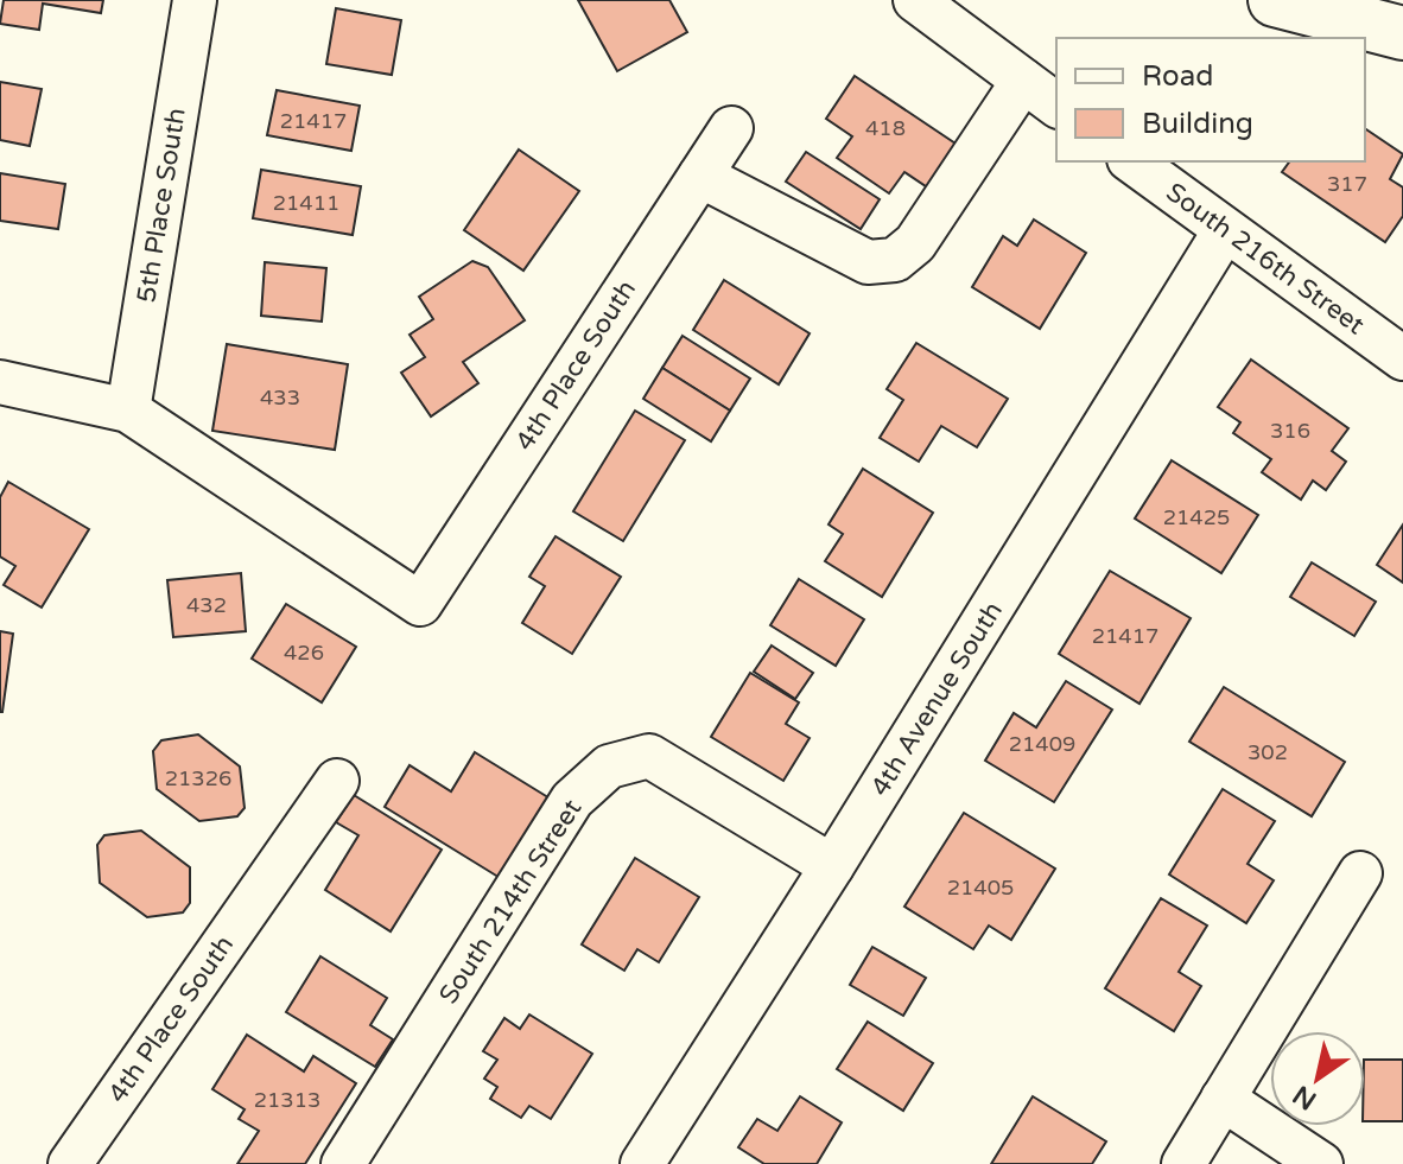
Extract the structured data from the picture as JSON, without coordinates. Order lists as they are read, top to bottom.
{
  "streets": {
    "street": [
      "5th Place South",
      "South 216th Street",
      "4th Place South",
      "4th Avenue South",
      "South 214th Street"
    ]
  },
  "crossings": [
    ["5th Place South", "4th Place South"],
    ["South 216th Street", "4th Avenue South"],
    ["4th Avenue South", "South 214th Street"]
  ],
  "house_numbers": [
    "21417",
    "418",
    "317",
    "21411",
    "433",
    "316",
    "21425",
    "432",
    "21417",
    "426",
    "21409",
    "302",
    "21326",
    "21405",
    "21313"
  ],
  "legend": ["Road", "Building"],
  "north": "bottom left"
}
